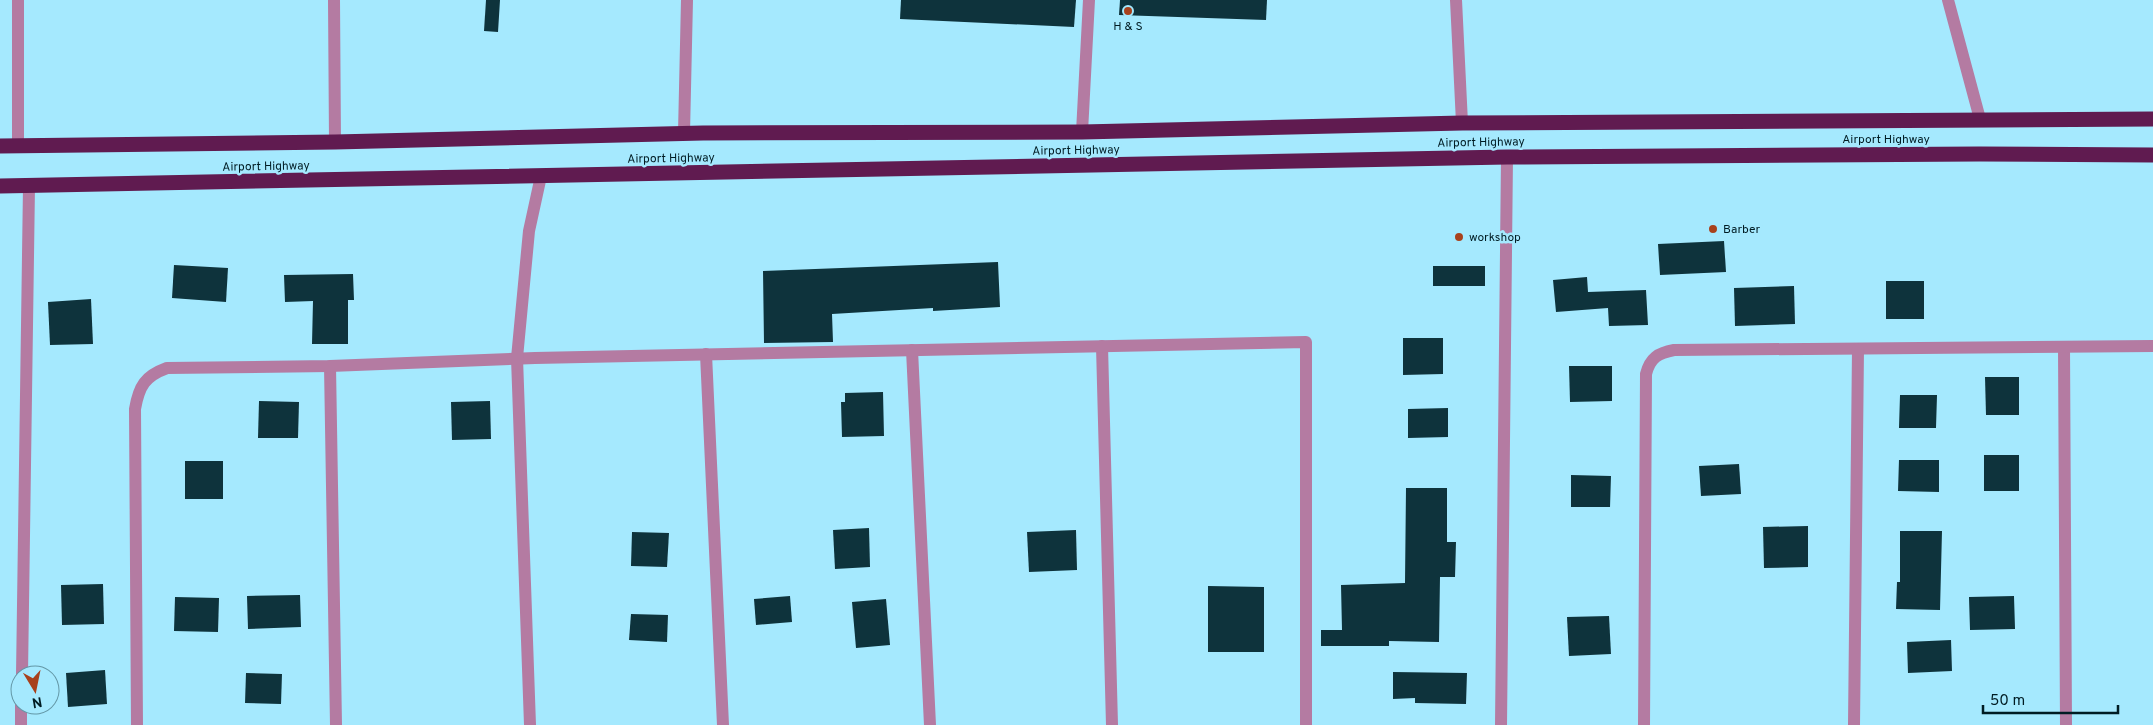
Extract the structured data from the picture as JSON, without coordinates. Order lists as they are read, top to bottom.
{
  "streets": {
    "highway": ["Airport Highway"]
  },
  "places": ["H & S", "Barber", "workshop"],
  "scale_bar": "50 m",
  "north": "bottom"
}
